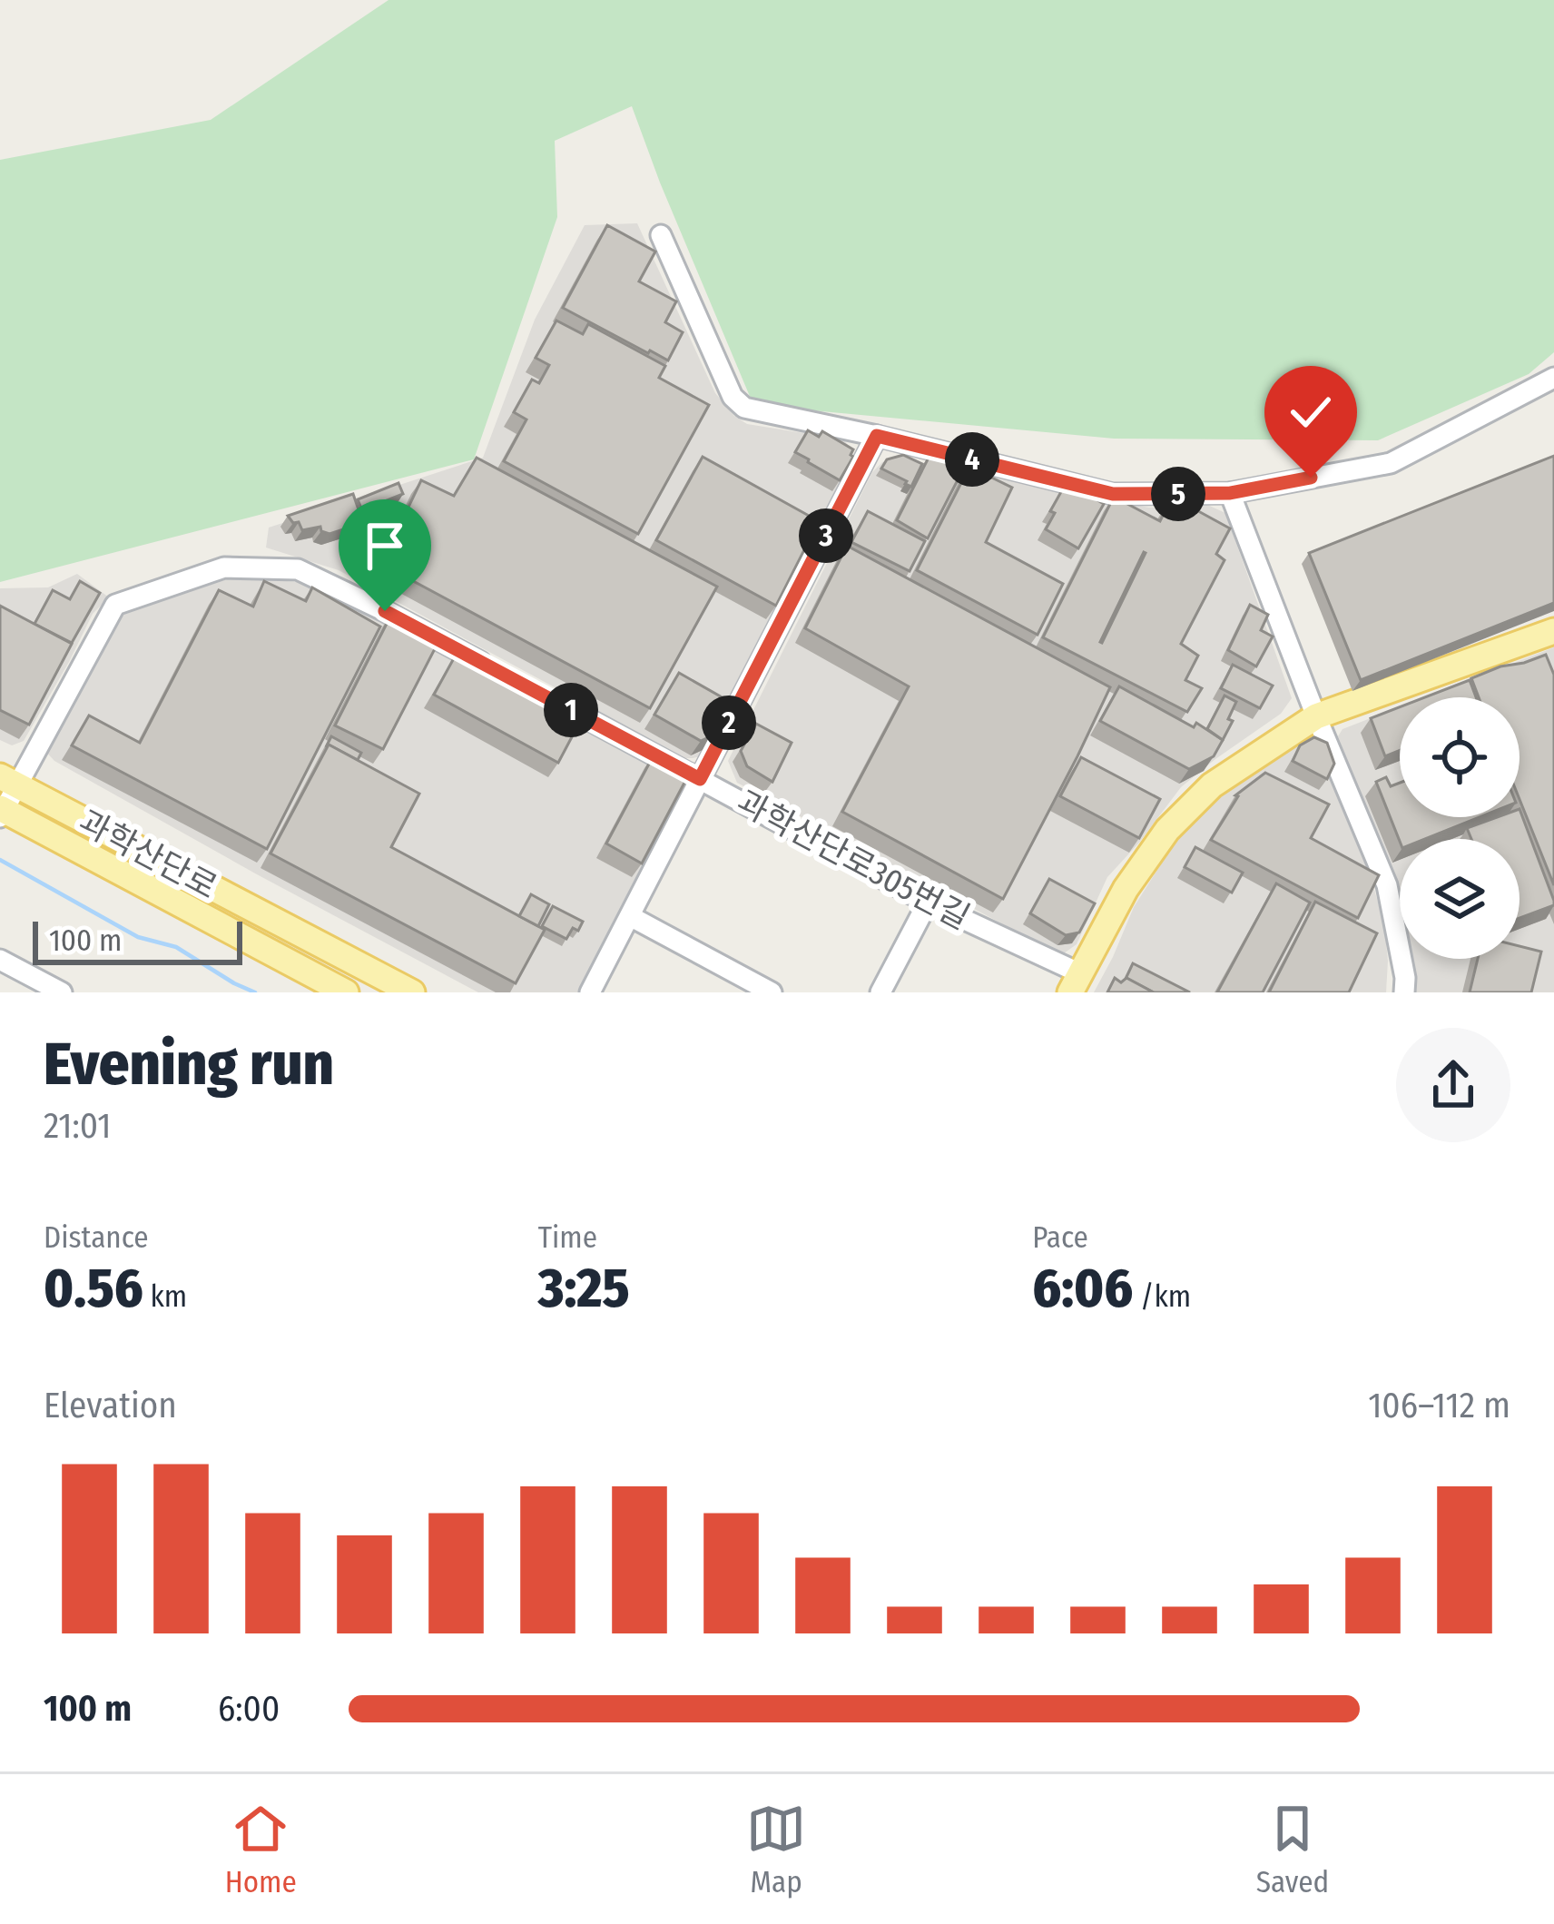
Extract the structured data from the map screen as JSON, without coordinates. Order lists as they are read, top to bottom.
{
  "streets": {
    "main road": ["과학산단로"],
    "street": ["과학산단로305번길"]
  },
  "scale_bar": "100 m",
  "page": {
    "pins": [
      "4",
      "5",
      "3",
      "1",
      "2"
    ],
    "scale": "100 m",
    "heading": ["Evening run", "21:01"],
    "stats": [
      ["Distance", "0.56 km"],
      ["Time", "3:25"],
      ["Pace", "6:06 /km"]
    ],
    "chart": ["Elevation", "106–112 m"],
    "list": [
      {
        "name": "100 m",
        "note": "6:00"
      }
    ],
    "tabs": ["Home", "Map", "Saved"]
  }
}
